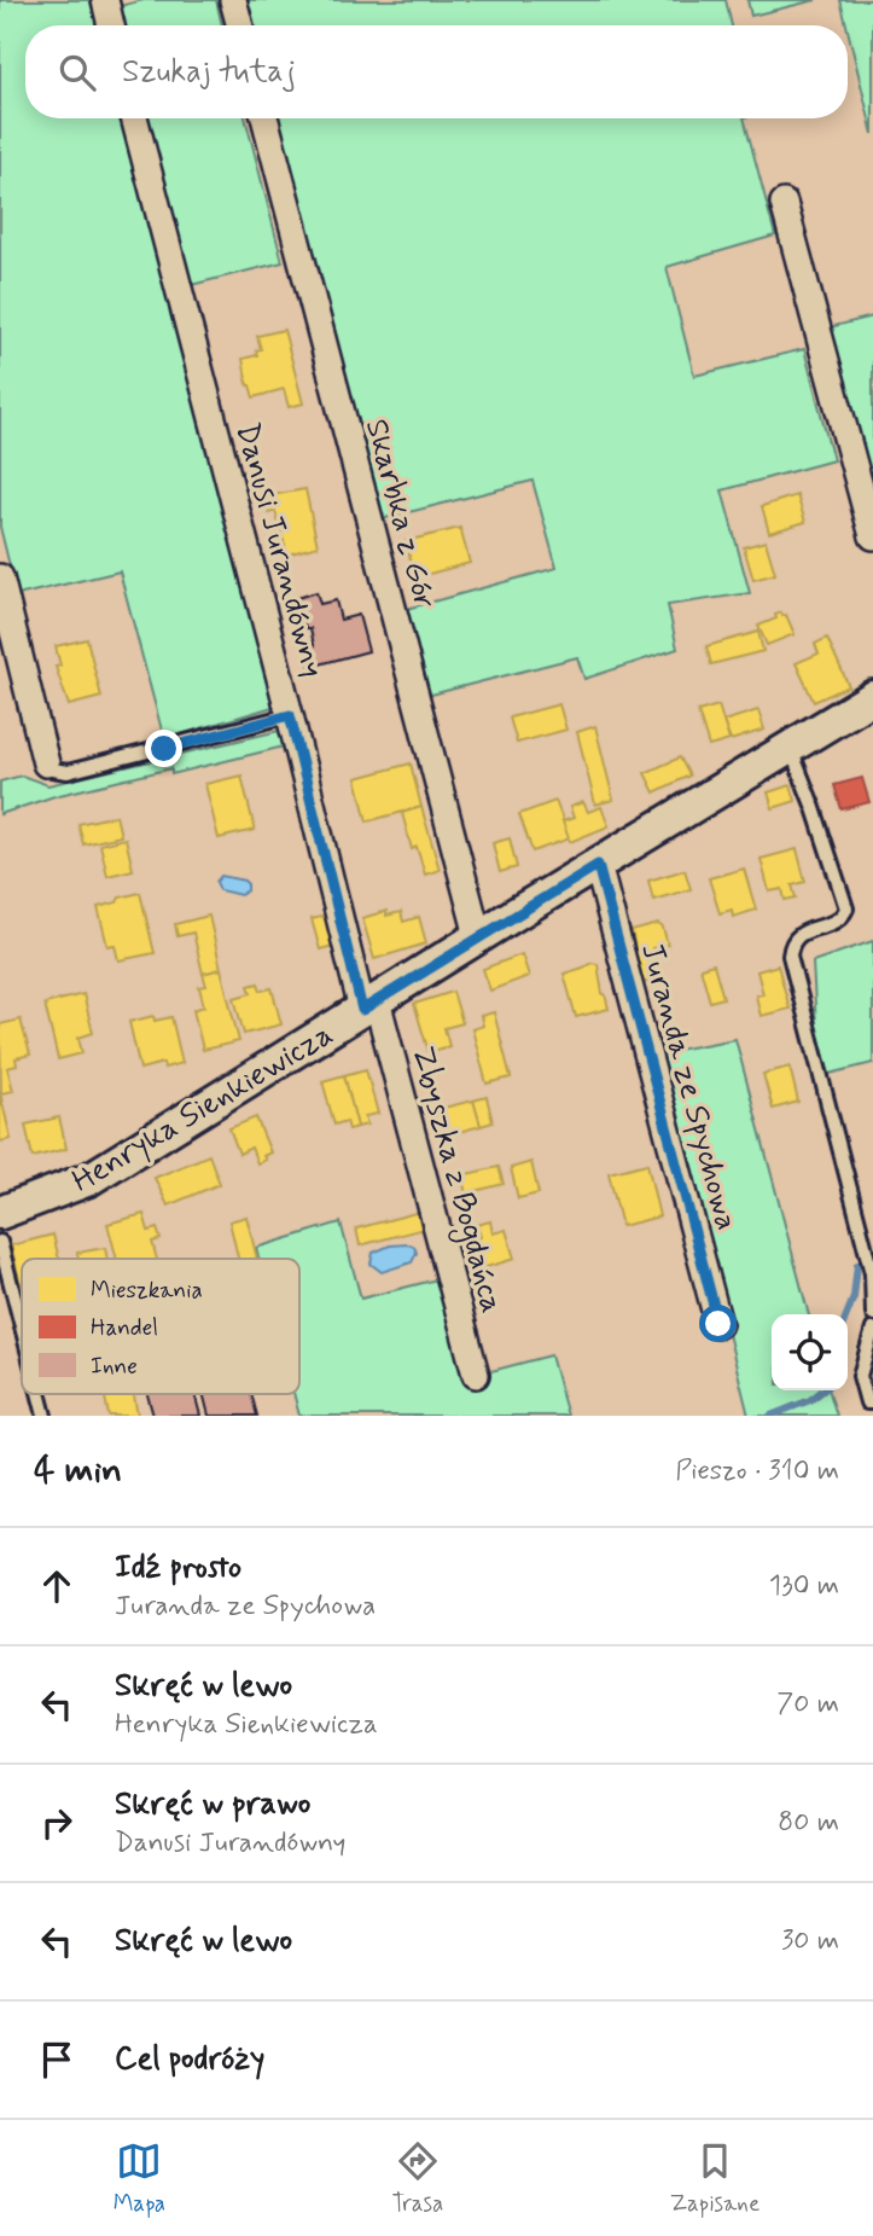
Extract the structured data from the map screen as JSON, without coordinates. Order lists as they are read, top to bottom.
{
  "streets": {
    "street": [
      "Skarbka z Gór",
      "Danusi Jurandówny",
      "Juranda ze Spychowa",
      "Henryka Sienkiewicza",
      "Zbyszka z Bogdańca"
    ]
  },
  "crossings": [
    ["Skarbka z Gór", "Henryka Sienkiewicza"],
    ["Danusi Jurandówny", "Henryka Sienkiewicza"],
    ["Danusi Jurandówny", "Zbyszka z Bogdańca"],
    ["Juranda ze Spychowa", "Henryka Sienkiewicza"],
    ["Henryka Sienkiewicza", "Zbyszka z Bogdańca"]
  ],
  "legend": ["Mieszkania", "Handel", "Inne"],
  "page": {
    "search": "Szukaj tutaj",
    "heading": ["4 min", "Pieszo · 310 m"],
    "list": [
      ["Idź prosto", "Juranda ze Spychowa", "130 m"],
      ["Skręć w lewo", "Henryka Sienkiewicza", "70 m"],
      ["Skręć w prawo", "Danusi Jurandówny", "80 m"],
      ["Skręć w lewo", "30 m"],
      "Cel podróży"
    ],
    "nav": ["Mapa", "Trasa", "Zapisane"]
  }
}
